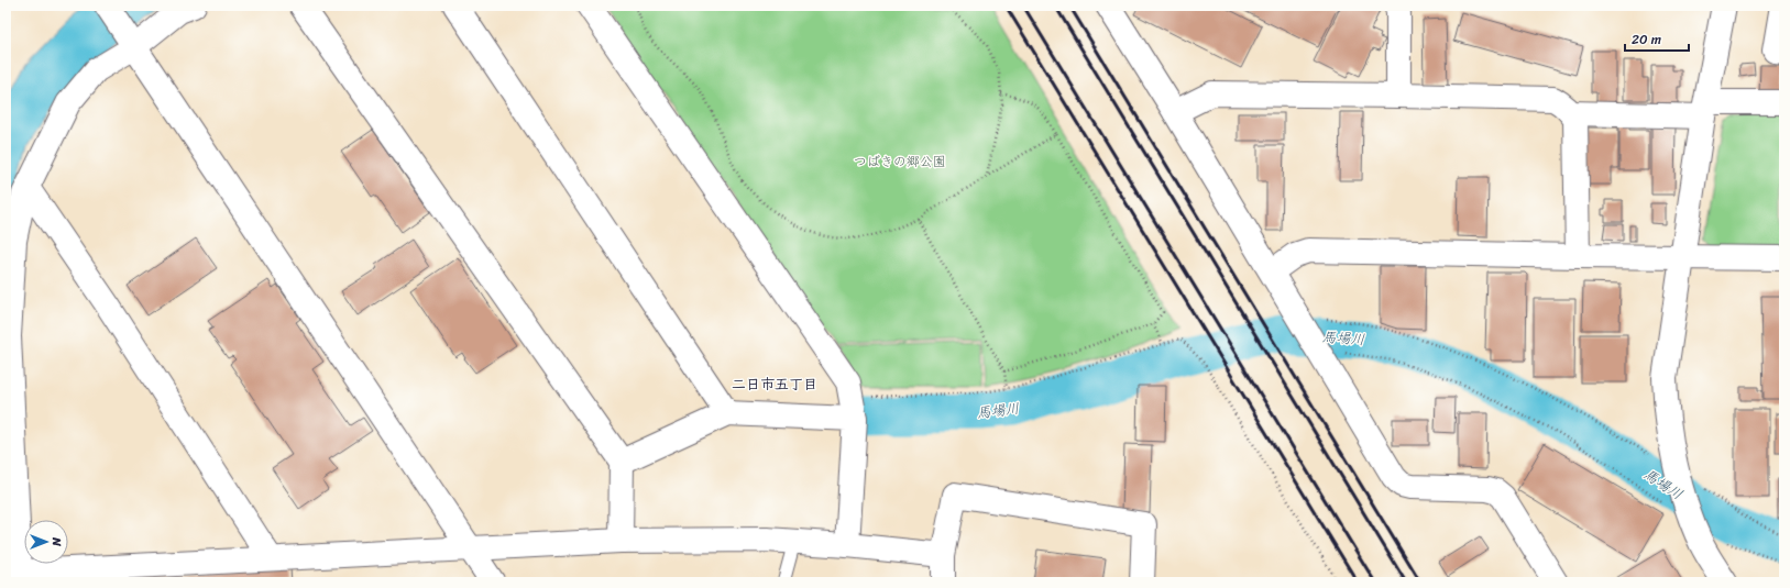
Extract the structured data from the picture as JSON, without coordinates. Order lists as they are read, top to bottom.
{
  "districts": ["二日市五丁目"],
  "water": ["馬場川"],
  "parks": ["つばきの郷公園"],
  "scale_bar": "20 m",
  "north": "right"
}
